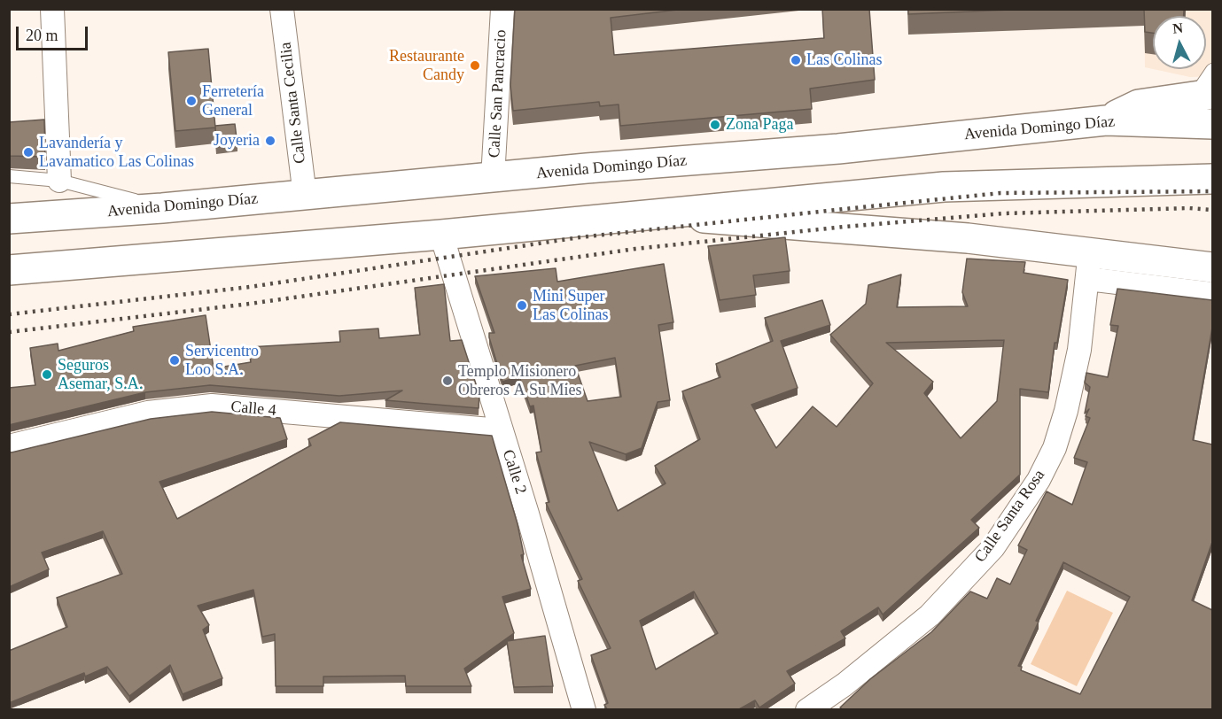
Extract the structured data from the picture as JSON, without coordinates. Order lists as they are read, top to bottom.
{
  "streets": {
    "main road": ["Avenida Domingo Díaz"],
    "street": [
      "Calle San Pancracio",
      "Calle Santa Cecilia",
      "Calle 4",
      "Calle 2",
      "Calle Santa Rosa"
    ]
  },
  "crossings": [
    ["Calle San Pancracio", "Avenida Domingo Díaz"],
    ["Calle Santa Cecilia", "Avenida Domingo Díaz"],
    ["Calle 4", "Calle 2"]
  ],
  "places": [
    "Las Colinas",
    "Restaurante Candy",
    "Ferretería General",
    "Zona Paga",
    "Joyeria",
    "Lavandería y Lavamatico Las Colinas",
    "Mini Super Las Colinas",
    "Servicentro Loo S.A.",
    "Seguros Asemar, S.A.",
    "Templo Misionero Obreros A Su Mies"
  ],
  "scale_bar": "20 m",
  "north": "top"
}
